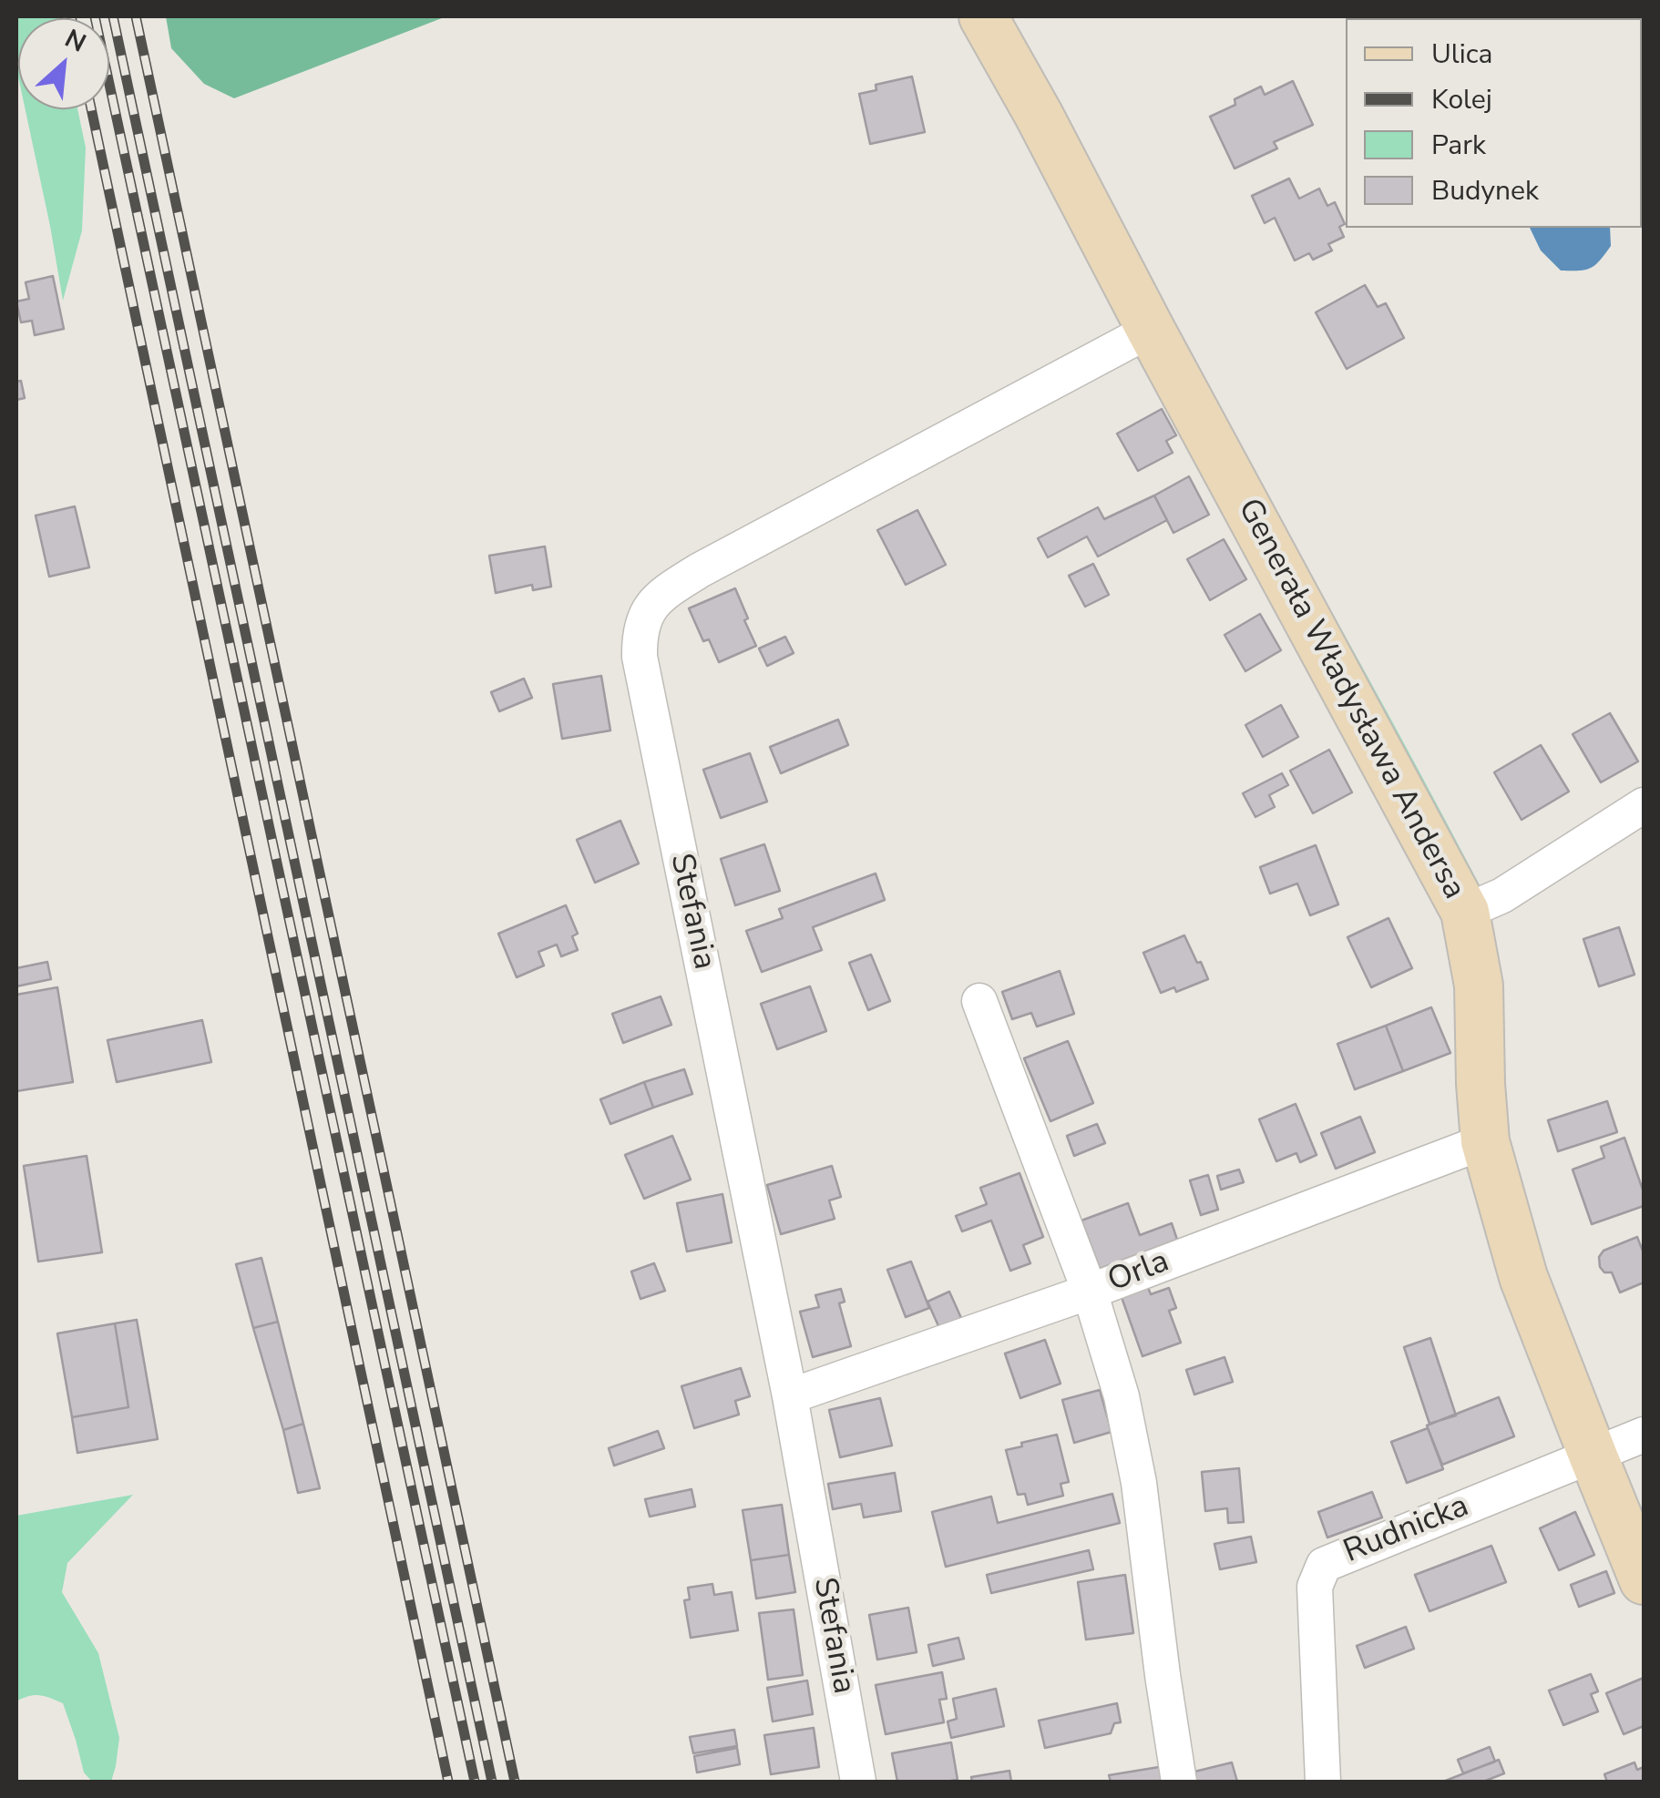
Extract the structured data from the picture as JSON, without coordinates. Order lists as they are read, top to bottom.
{
  "streets": {
    "street": [
      "Generała Władysława Andersa",
      "Stefania",
      "Orla",
      "Rudnicka"
    ]
  },
  "crossings": [
    ["Generała Władysława Andersa", "Stefania"],
    ["Generała Władysława Andersa", "Orla"],
    ["Generała Władysława Andersa", "Rudnicka"],
    ["Stefania", "Orla"]
  ],
  "legend": [
    "Ulica",
    "Kolej",
    "Park",
    "Budynek"
  ],
  "north": "top right"
}
